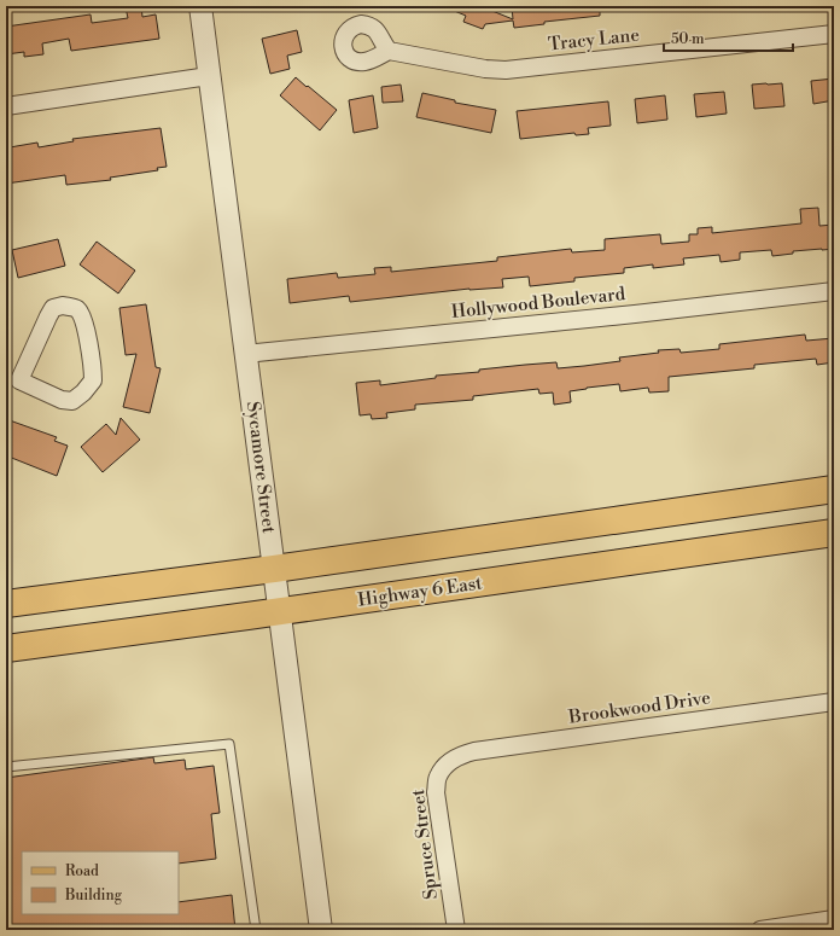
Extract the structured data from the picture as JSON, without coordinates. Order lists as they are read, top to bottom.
{
  "streets": {
    "main road": ["Highway 6 East"],
    "street": [
      "Tracy Lane",
      "Hollywood Boulevard",
      "Sycamore Street",
      "Brookwood Drive",
      "Spruce Street"
    ]
  },
  "crossings": [
    ["Hollywood Boulevard", "Sycamore Street"],
    ["Sycamore Street", "Highway 6 East"],
    ["Brookwood Drive", "Spruce Street"]
  ],
  "legend": ["Road", "Building"],
  "scale_bar": "50 m"
}
